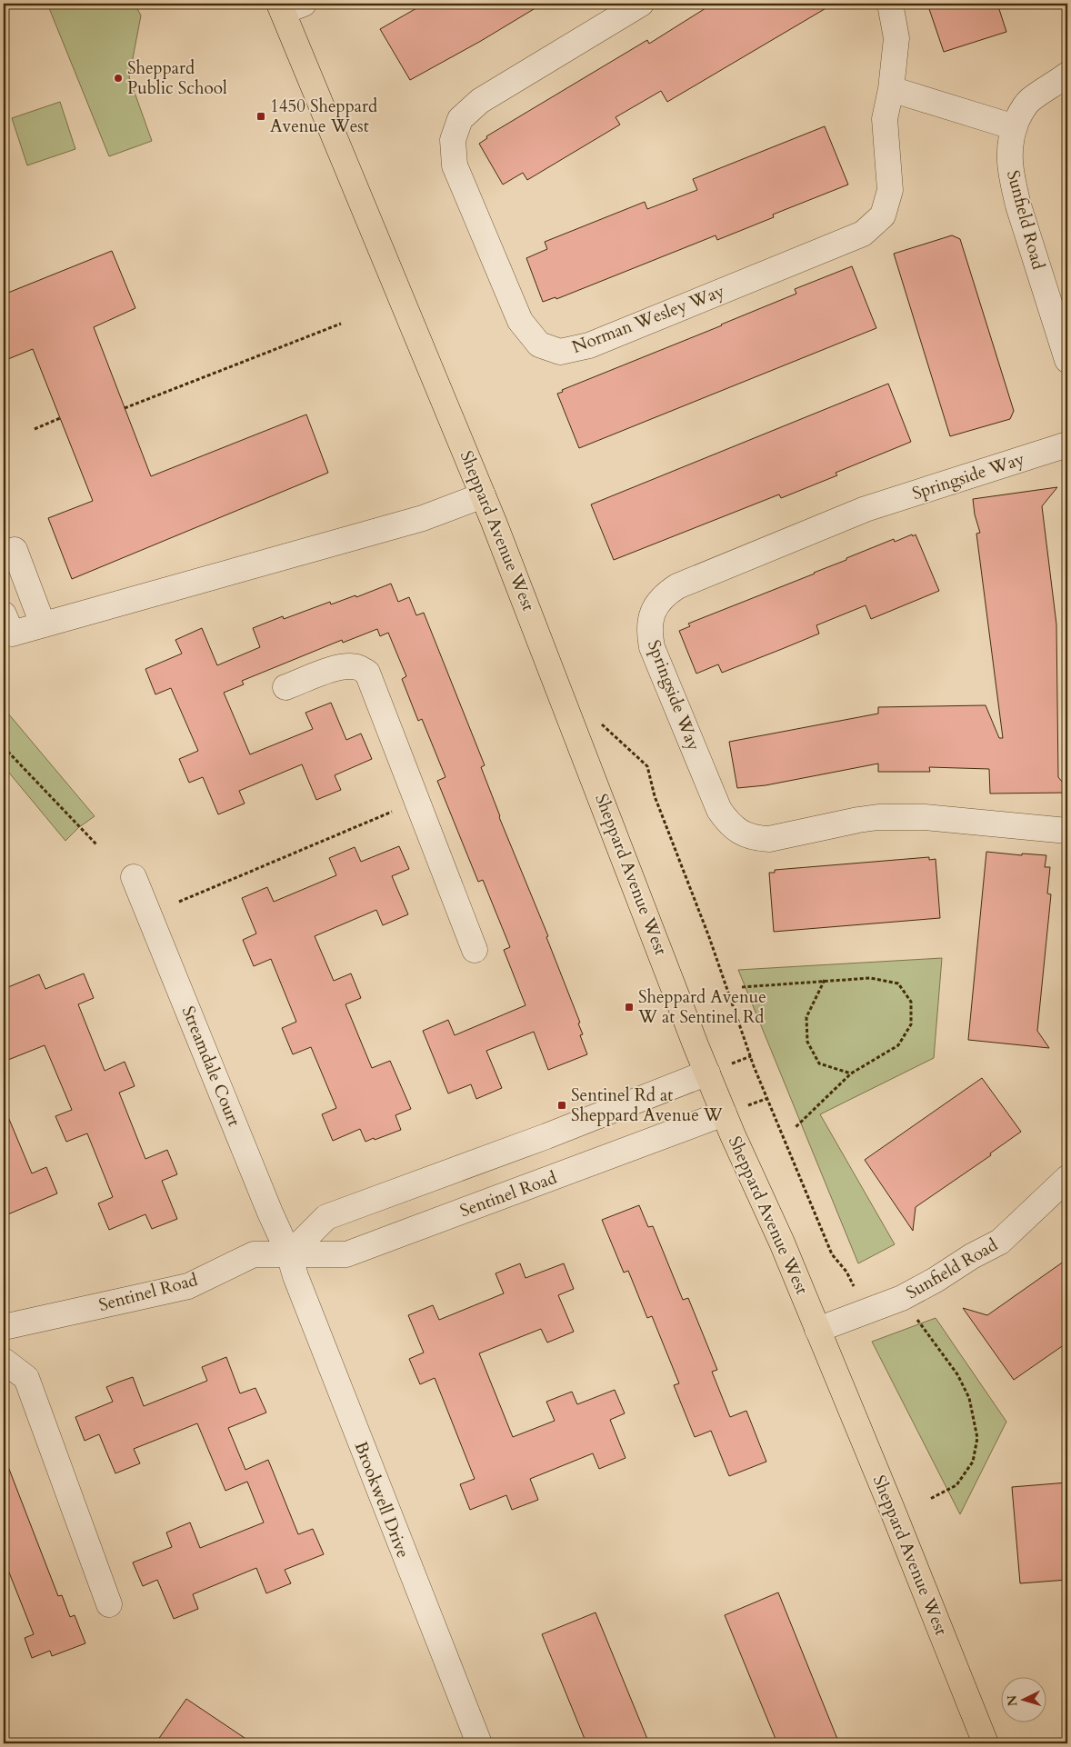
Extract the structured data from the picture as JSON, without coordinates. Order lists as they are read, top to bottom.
{
  "streets": {
    "main road": ["Sheppard Avenue West"],
    "street": [
      "Sunfield Road",
      "Norman Wesley Way",
      "Springside Way",
      "Streamdale Court",
      "Sentinel Road",
      "Brookwell Drive"
    ]
  },
  "crossings": [
    ["Sunfield Road", "Sheppard Avenue West"],
    ["Sheppard Avenue West", "Sentinel Road"],
    ["Streamdale Court", "Sentinel Road"],
    ["Streamdale Court", "Brookwell Drive"],
    ["Sentinel Road", "Brookwell Drive"]
  ],
  "places": {
    "other": ["Sheppard Public School"],
    "transit": ["1450 Sheppard Avenue West", "Sheppard Avenue W at Sentinel Rd", "Sentinel Rd at Sheppard Avenue W"]
  },
  "north": "left"
}
